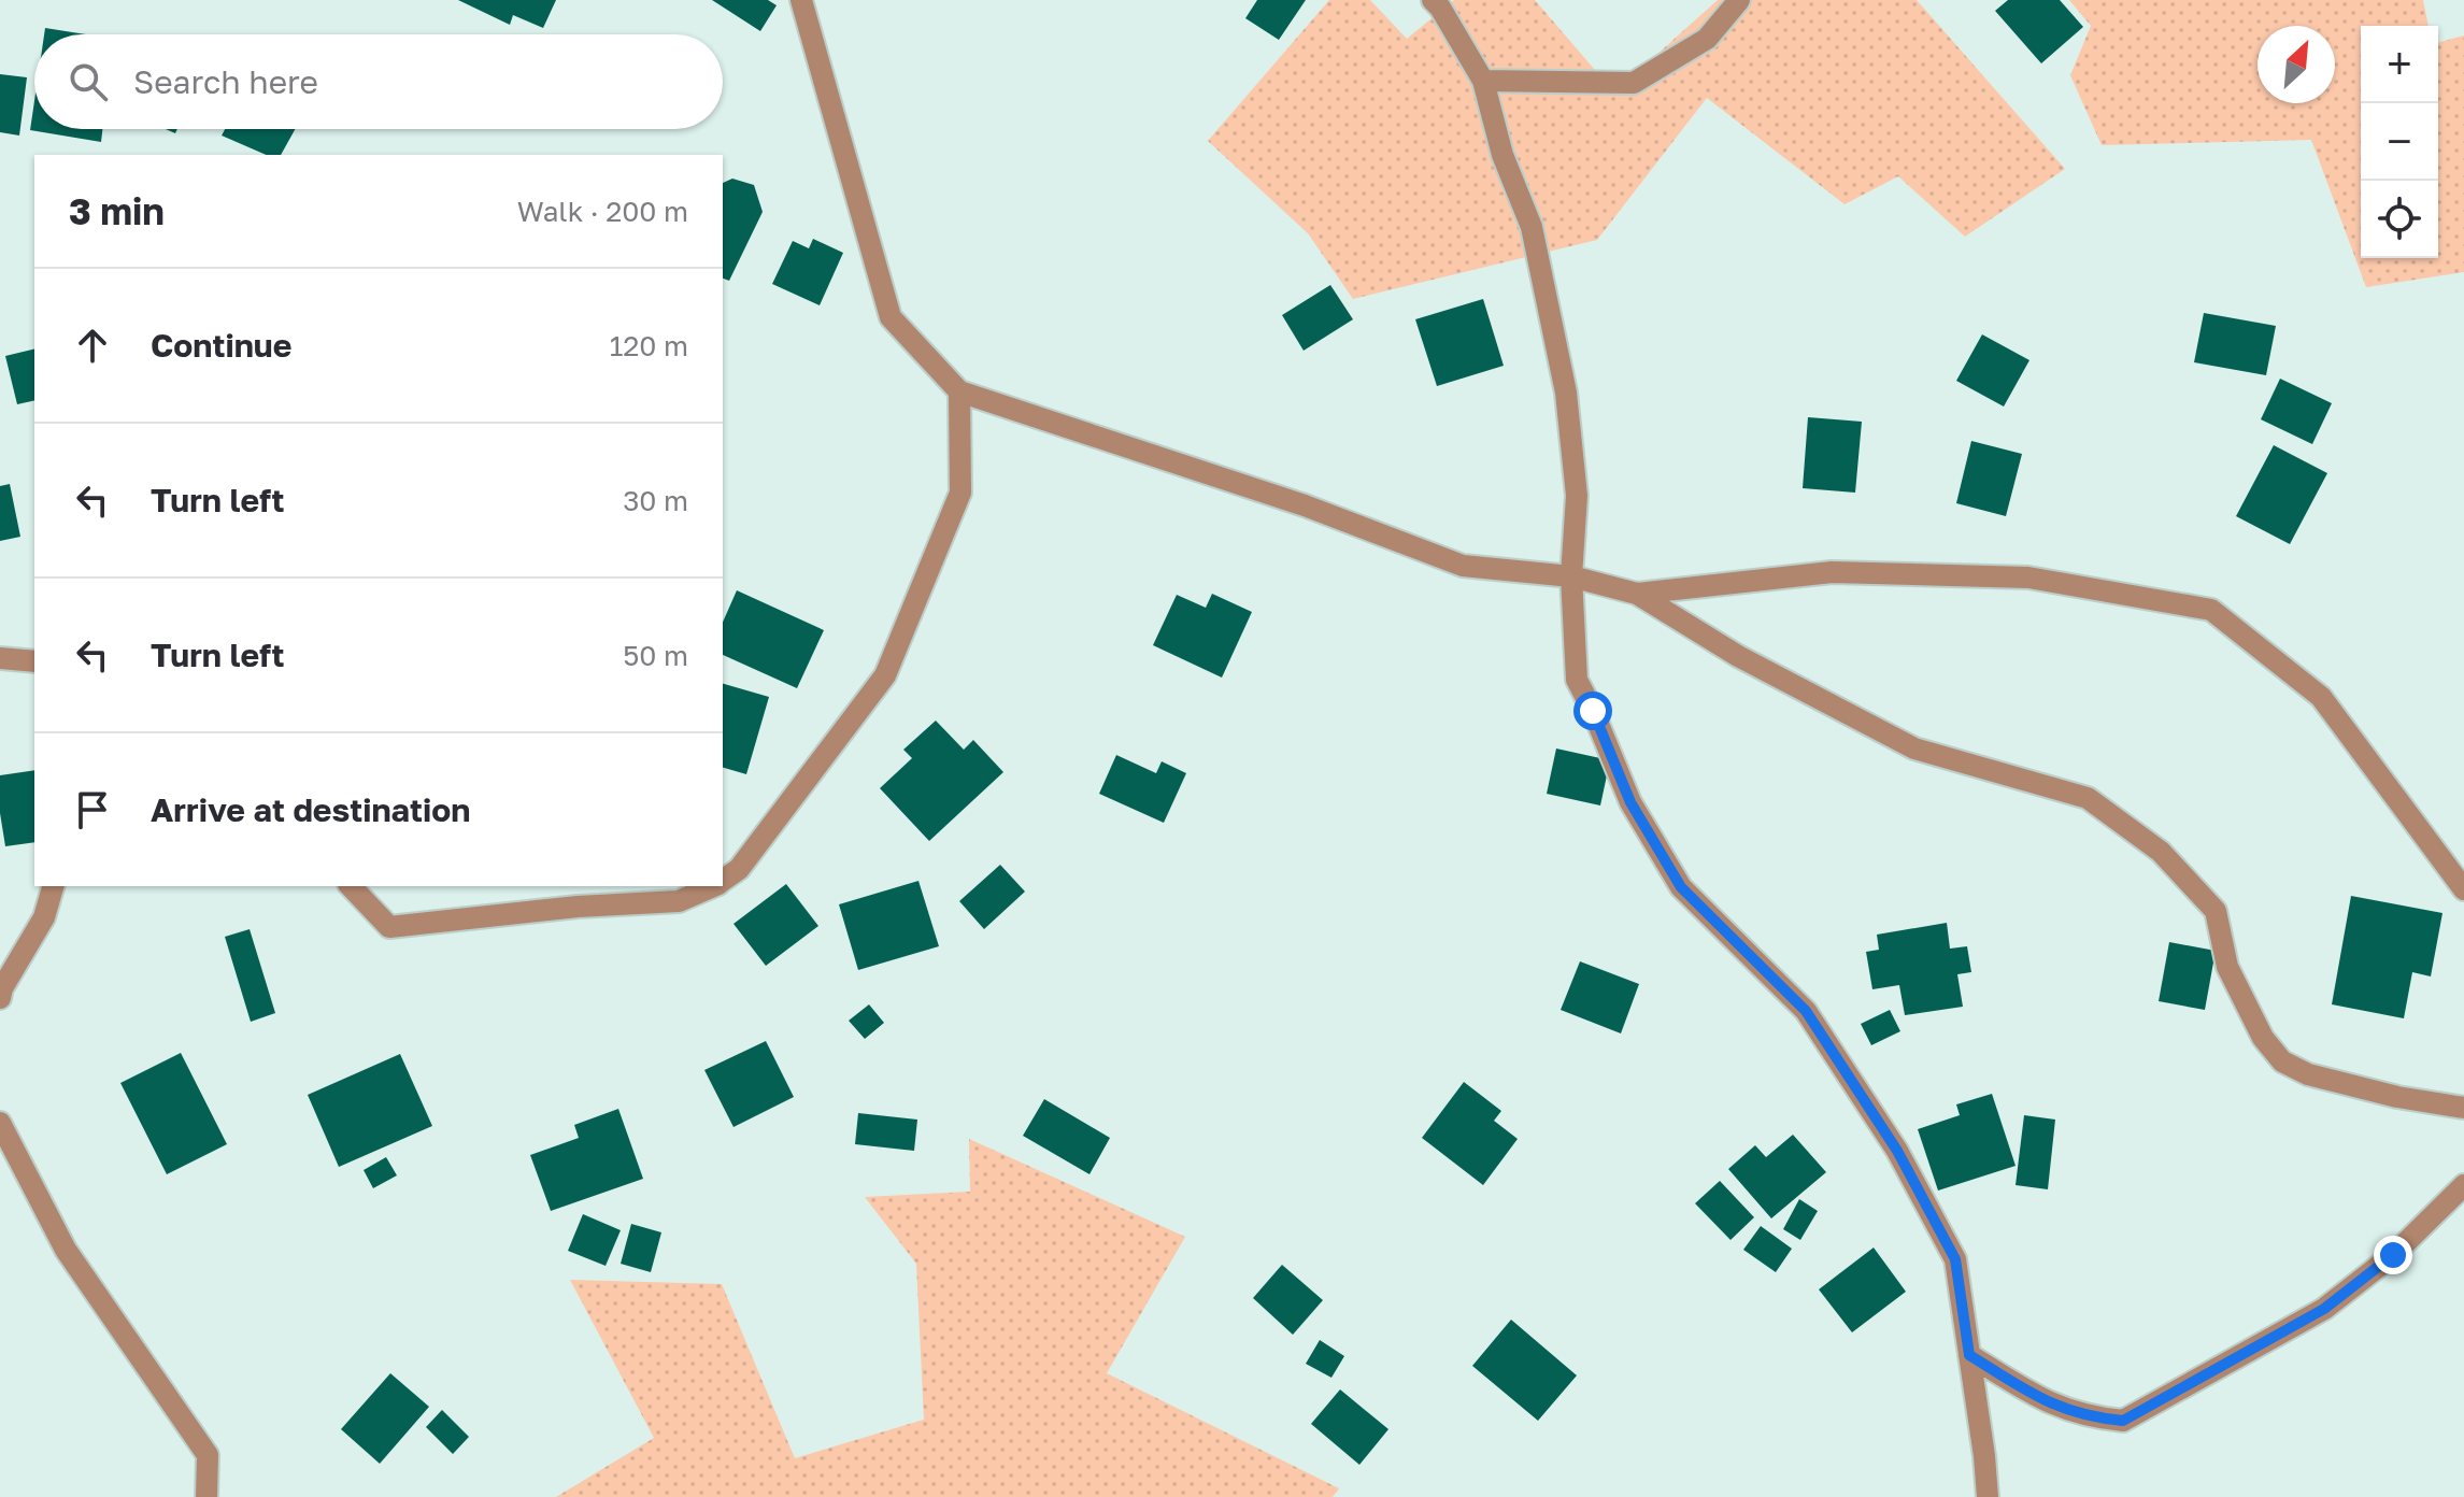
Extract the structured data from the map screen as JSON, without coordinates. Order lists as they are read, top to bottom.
{
  "north": "top right",
  "page": {
    "map_buttons": ["+", "−"],
    "search": "Search here",
    "heading": ["3 min", "Walk · 200 m"],
    "list": [
      ["Continue", "120 m"],
      ["Turn left", "30 m"],
      ["Turn left", "50 m"],
      "Arrive at destination"
    ]
  }
}
